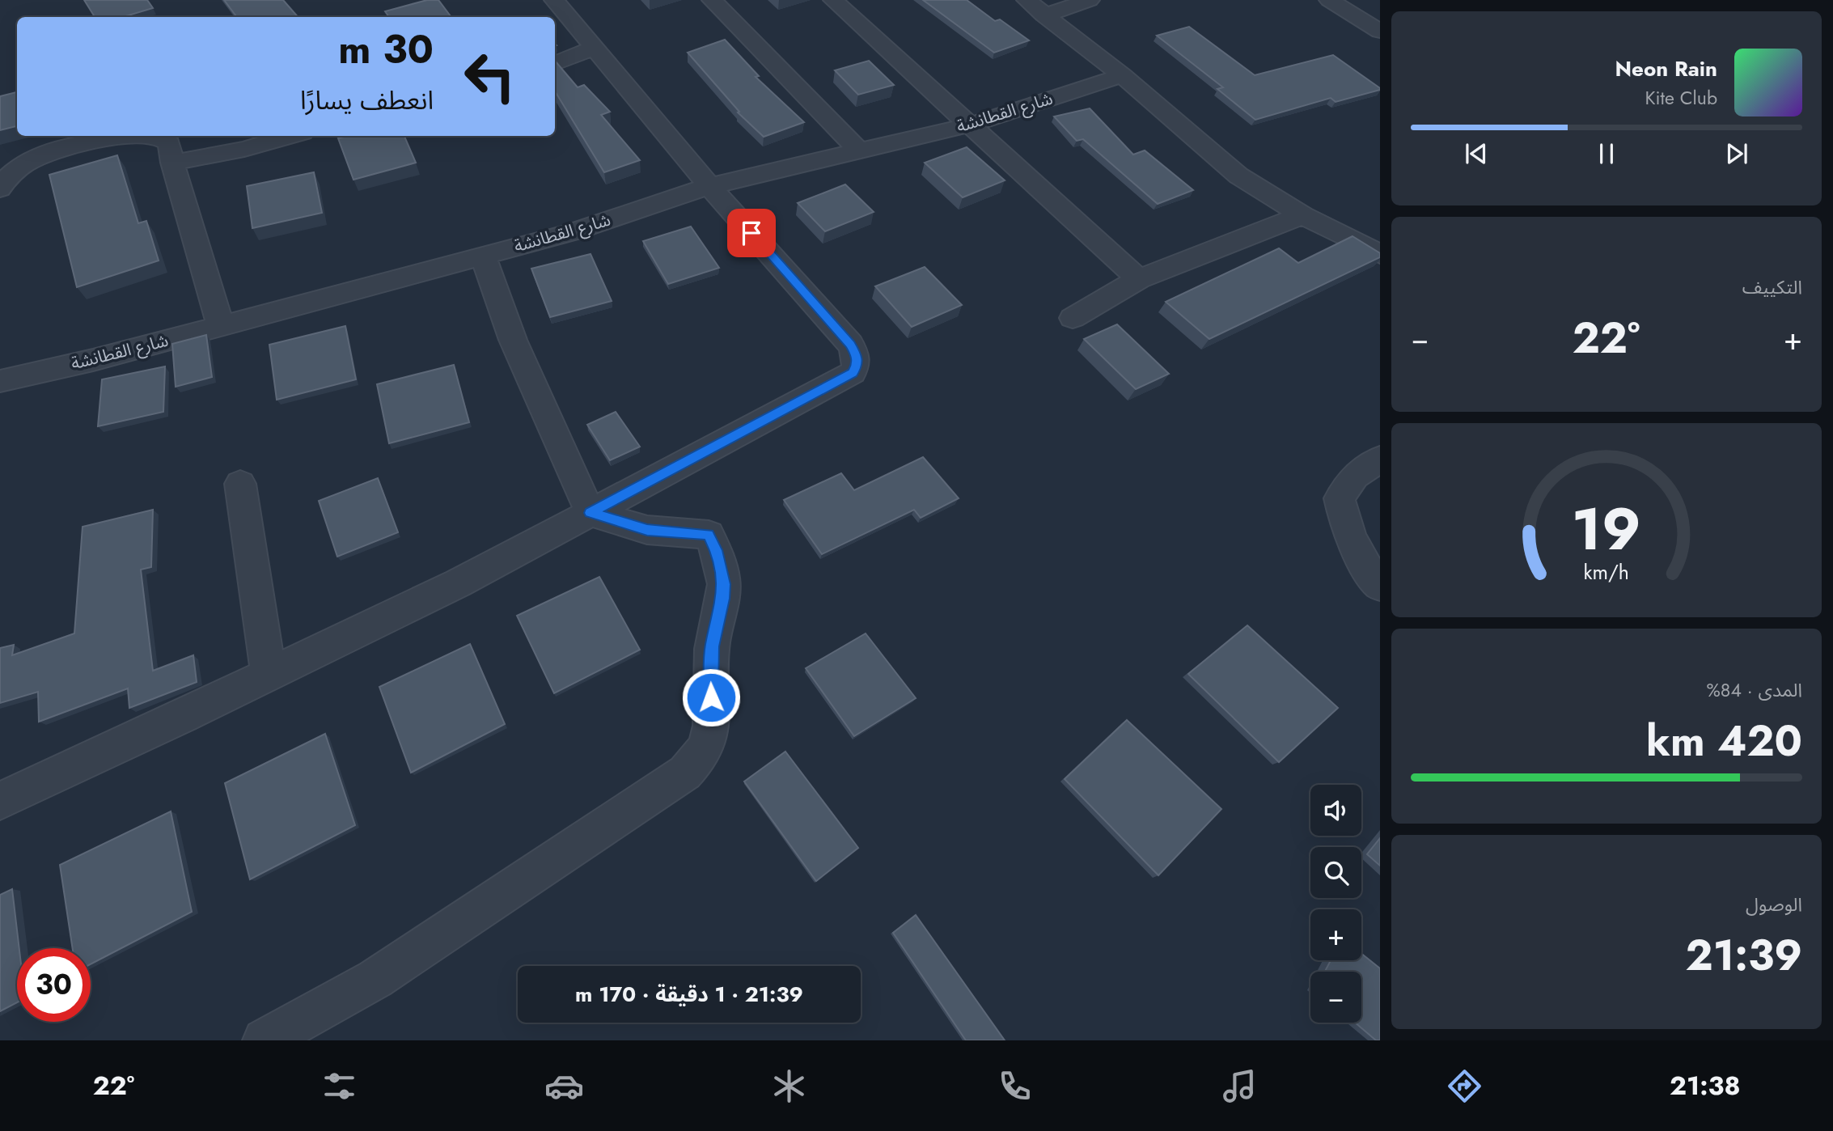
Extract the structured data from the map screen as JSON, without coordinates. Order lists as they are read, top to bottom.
{
  "streets": {
    "street": ["شارع القطانشة"]
  },
  "page": {
    "turn": ["30 m", "انعطف يسارًا"],
    "song": ["Neon Rain", "Kite Club"],
    "tile": [
      "التكييف",
      ["المدى · 84%", "420 km"],
      ["الوصول", "21:39"]
    ],
    "heat": ["−", "22°", "+"],
    "map_buttons": ["+", "−"],
    "limit": "30",
    "trip": "21:39 · 1 دقيقة · 170 m",
    "tabs": ["21:38", "22°"],
    "gauge": ["19", "km/h"]
  }
}
